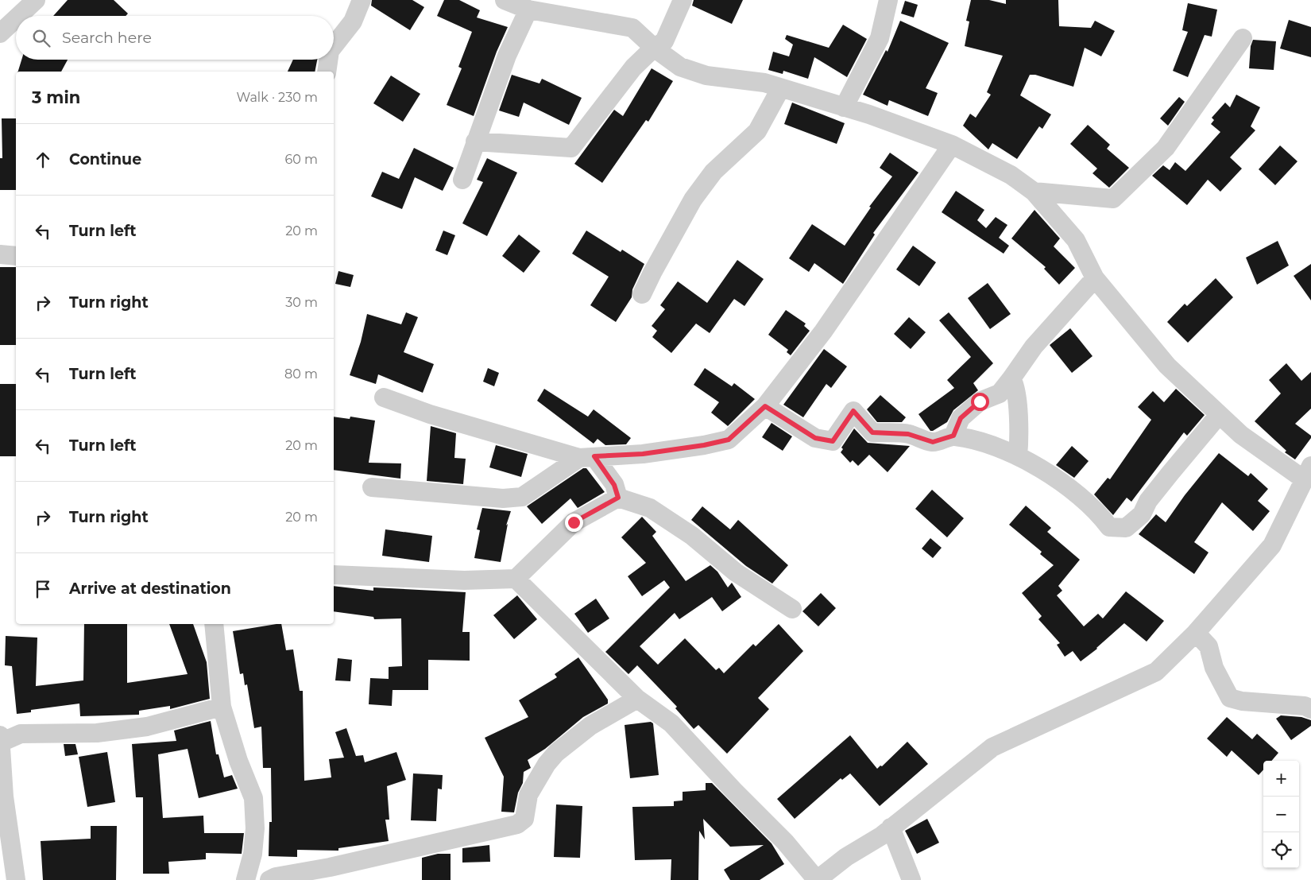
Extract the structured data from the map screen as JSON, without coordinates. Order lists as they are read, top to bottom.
{
  "page": {
    "search": "Search here",
    "heading": ["3 min", "Walk · 230 m"],
    "list": [
      ["Continue", "60 m"],
      ["Turn left", "20 m"],
      ["Turn right", "30 m"],
      ["Turn left", "80 m"],
      ["Turn left", "20 m"],
      ["Turn right", "20 m"],
      "Arrive at destination"
    ],
    "map_buttons": ["+", "−"]
  }
}
